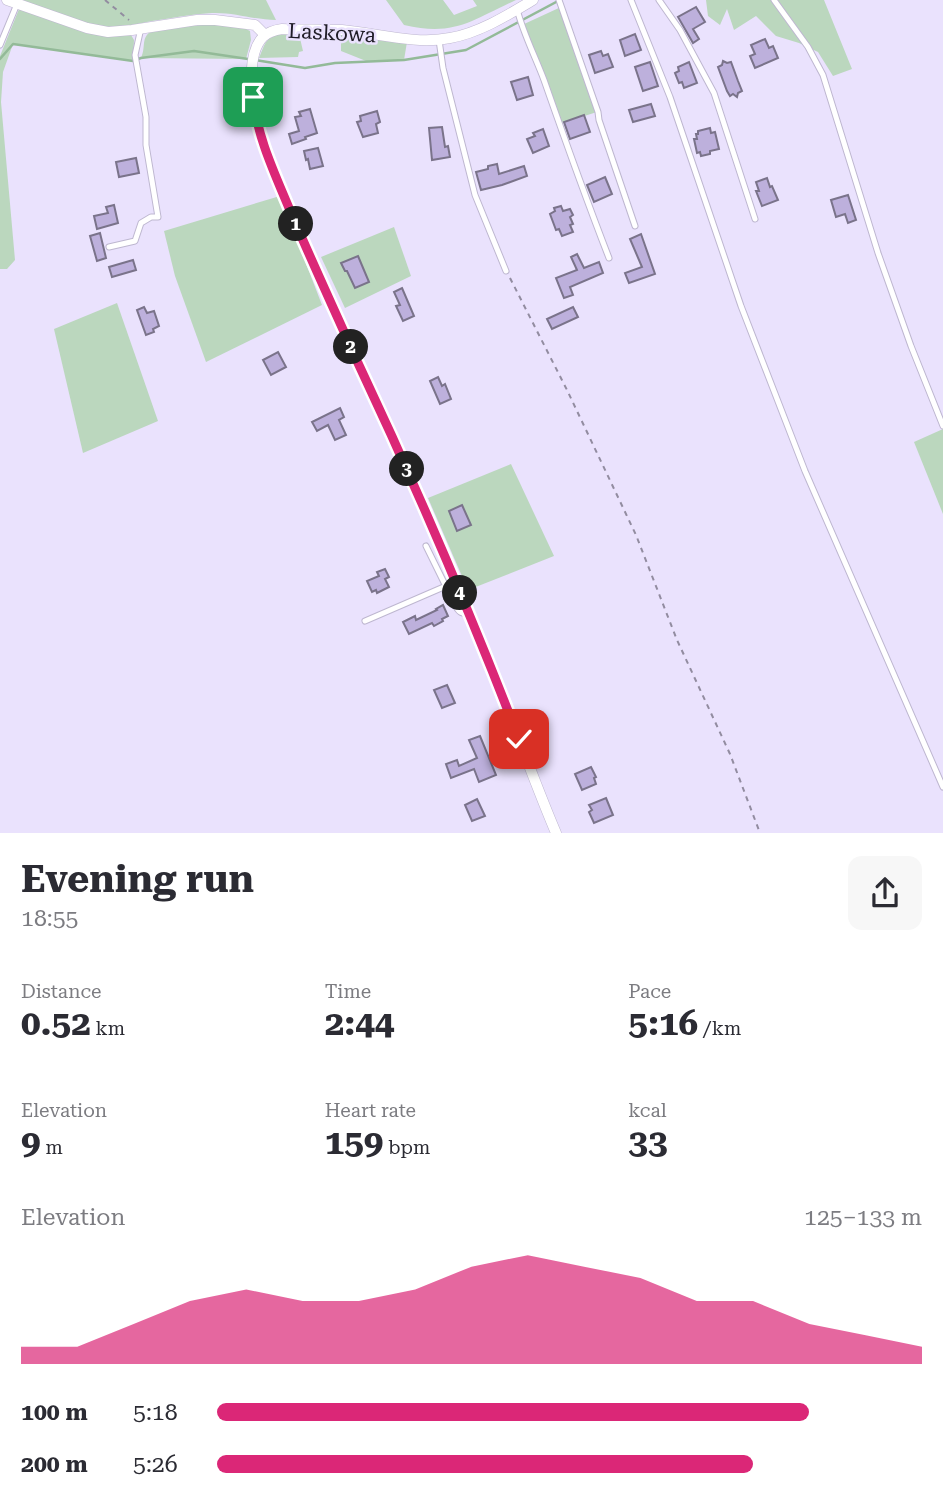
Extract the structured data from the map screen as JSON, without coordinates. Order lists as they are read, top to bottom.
{
  "streets": {
    "street": ["Laskowa"]
  },
  "page": {
    "pins": [
      "1",
      "2",
      "3",
      "4"
    ],
    "heading": ["Evening run", "18:55"],
    "stats": [
      ["Distance", "0.52 km"],
      ["Time", "2:44"],
      ["Pace", "5:16 /km"],
      ["Elevation", "9 m"],
      ["Heart rate", "159 bpm"],
      ["kcal", "33"]
    ],
    "chart": ["Elevation", "125–133 m"],
    "list": [
      {
        "name": "100 m",
        "note": "5:18"
      },
      {
        "name": "200 m",
        "note": "5:26"
      }
    ]
  }
}
